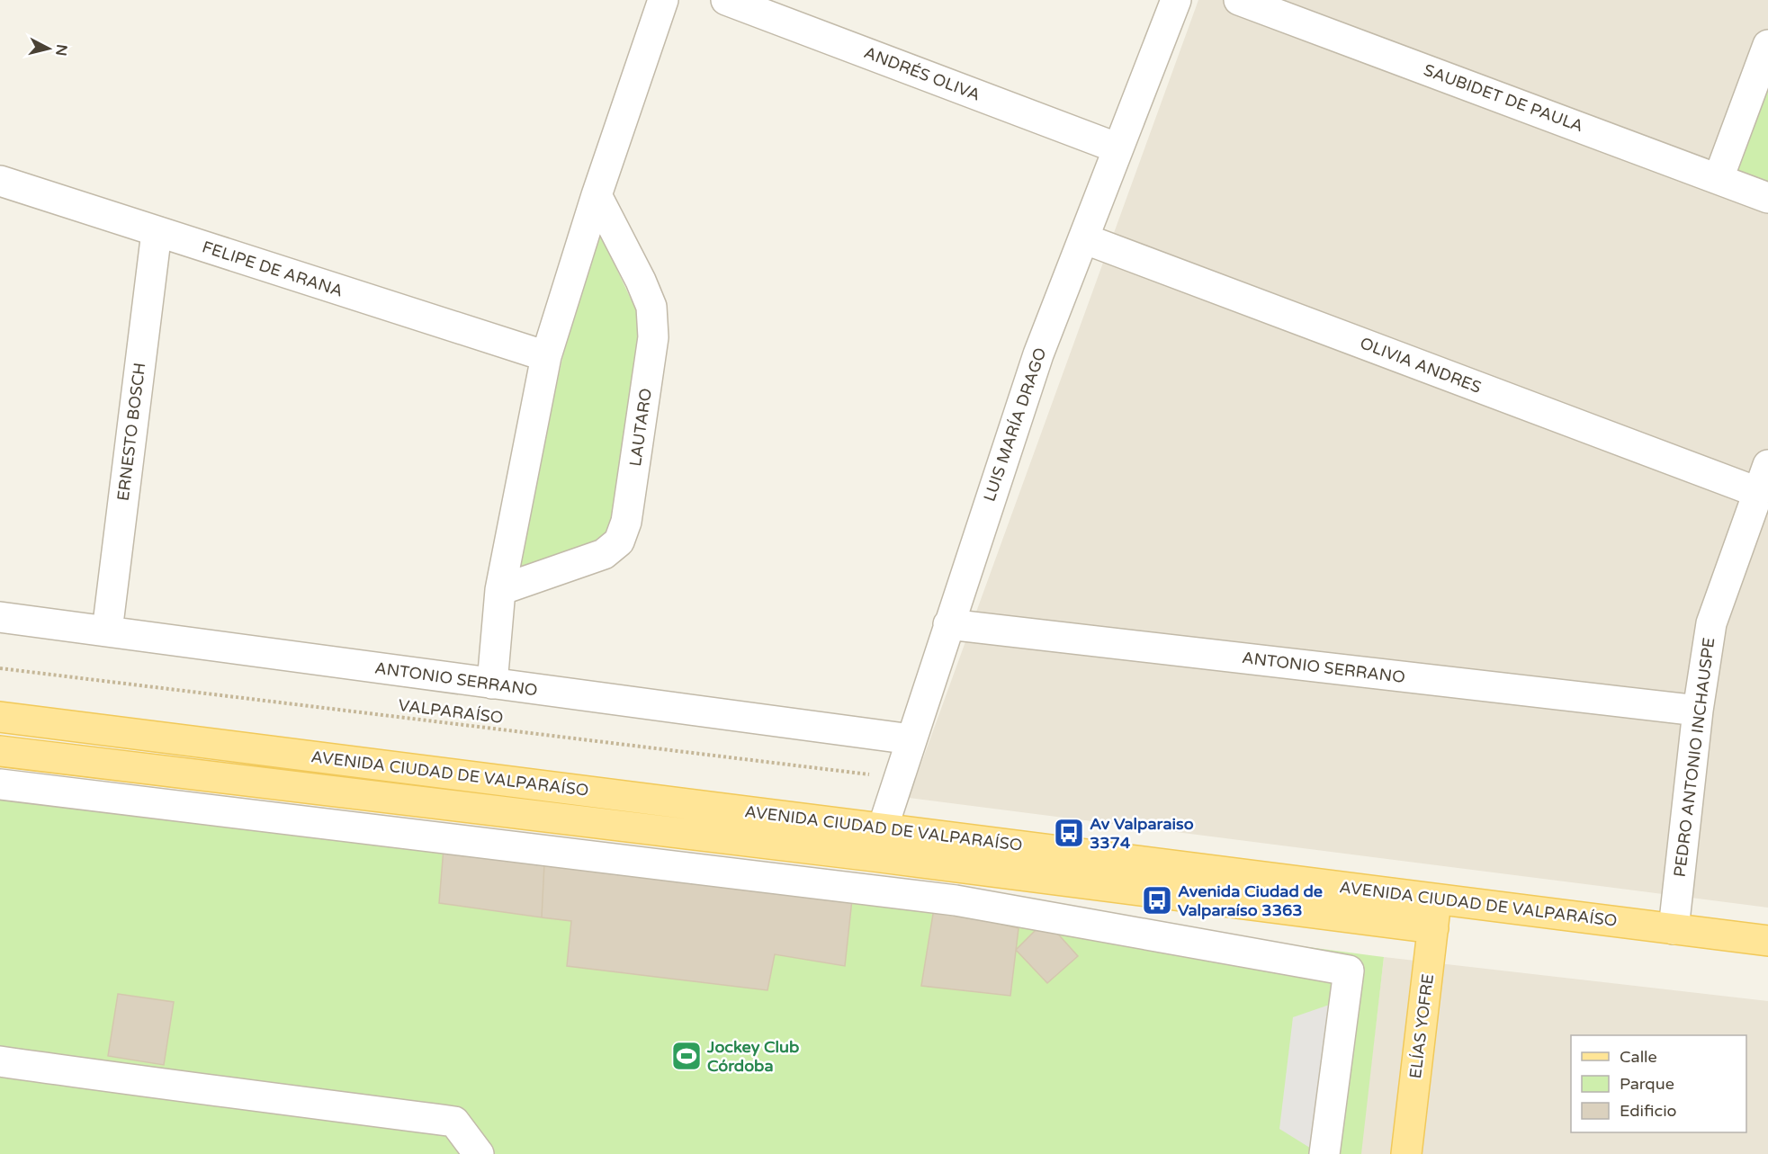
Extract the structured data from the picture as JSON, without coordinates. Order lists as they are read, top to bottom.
{
  "streets": {
    "main road": ["AVENIDA CIUDAD DE VALPARAÍSO", "ELÍAS YOFRE"],
    "street": [
      "ANDRÉS OLIVA",
      "SAUBIDET DE PAULA",
      "FELIPE DE ARANA",
      "OLIVIA ANDRES",
      "LUIS MARÍA DRAGO",
      "LAUTARO",
      "ERNESTO BOSCH",
      "ANTONIO SERRANO",
      "PEDRO ANTONIO INCHAUSPE"
    ],
    "path": ["VALPARAÍSO"]
  },
  "crossings": [
    ["ANDRÉS OLIVA", "LUIS MARÍA DRAGO"],
    ["FELIPE DE ARANA", "ERNESTO BOSCH"],
    ["OLIVIA ANDRES", "LUIS MARÍA DRAGO"],
    ["OLIVIA ANDRES", "PEDRO ANTONIO INCHAUSPE"],
    ["LUIS MARÍA DRAGO", "ANTONIO SERRANO"],
    ["LUIS MARÍA DRAGO", "VALPARAÍSO"],
    ["LUIS MARÍA DRAGO", "AVENIDA CIUDAD DE VALPARAÍSO"],
    ["ERNESTO BOSCH", "ANTONIO SERRANO"],
    ["ANTONIO SERRANO", "PEDRO ANTONIO INCHAUSPE"],
    ["PEDRO ANTONIO INCHAUSPE", "AVENIDA CIUDAD DE VALPARAÍSO"],
    ["AVENIDA CIUDAD DE VALPARAÍSO", "ELÍAS YOFRE"]
  ],
  "places": {
    "bus stop": ["Av Valparaiso 3374", "Avenida Ciudad de Valparaíso 3363"],
    "sports": ["Jockey Club Córdoba"]
  },
  "legend": ["Calle", "Parque", "Edificio"],
  "north": "right"
}
